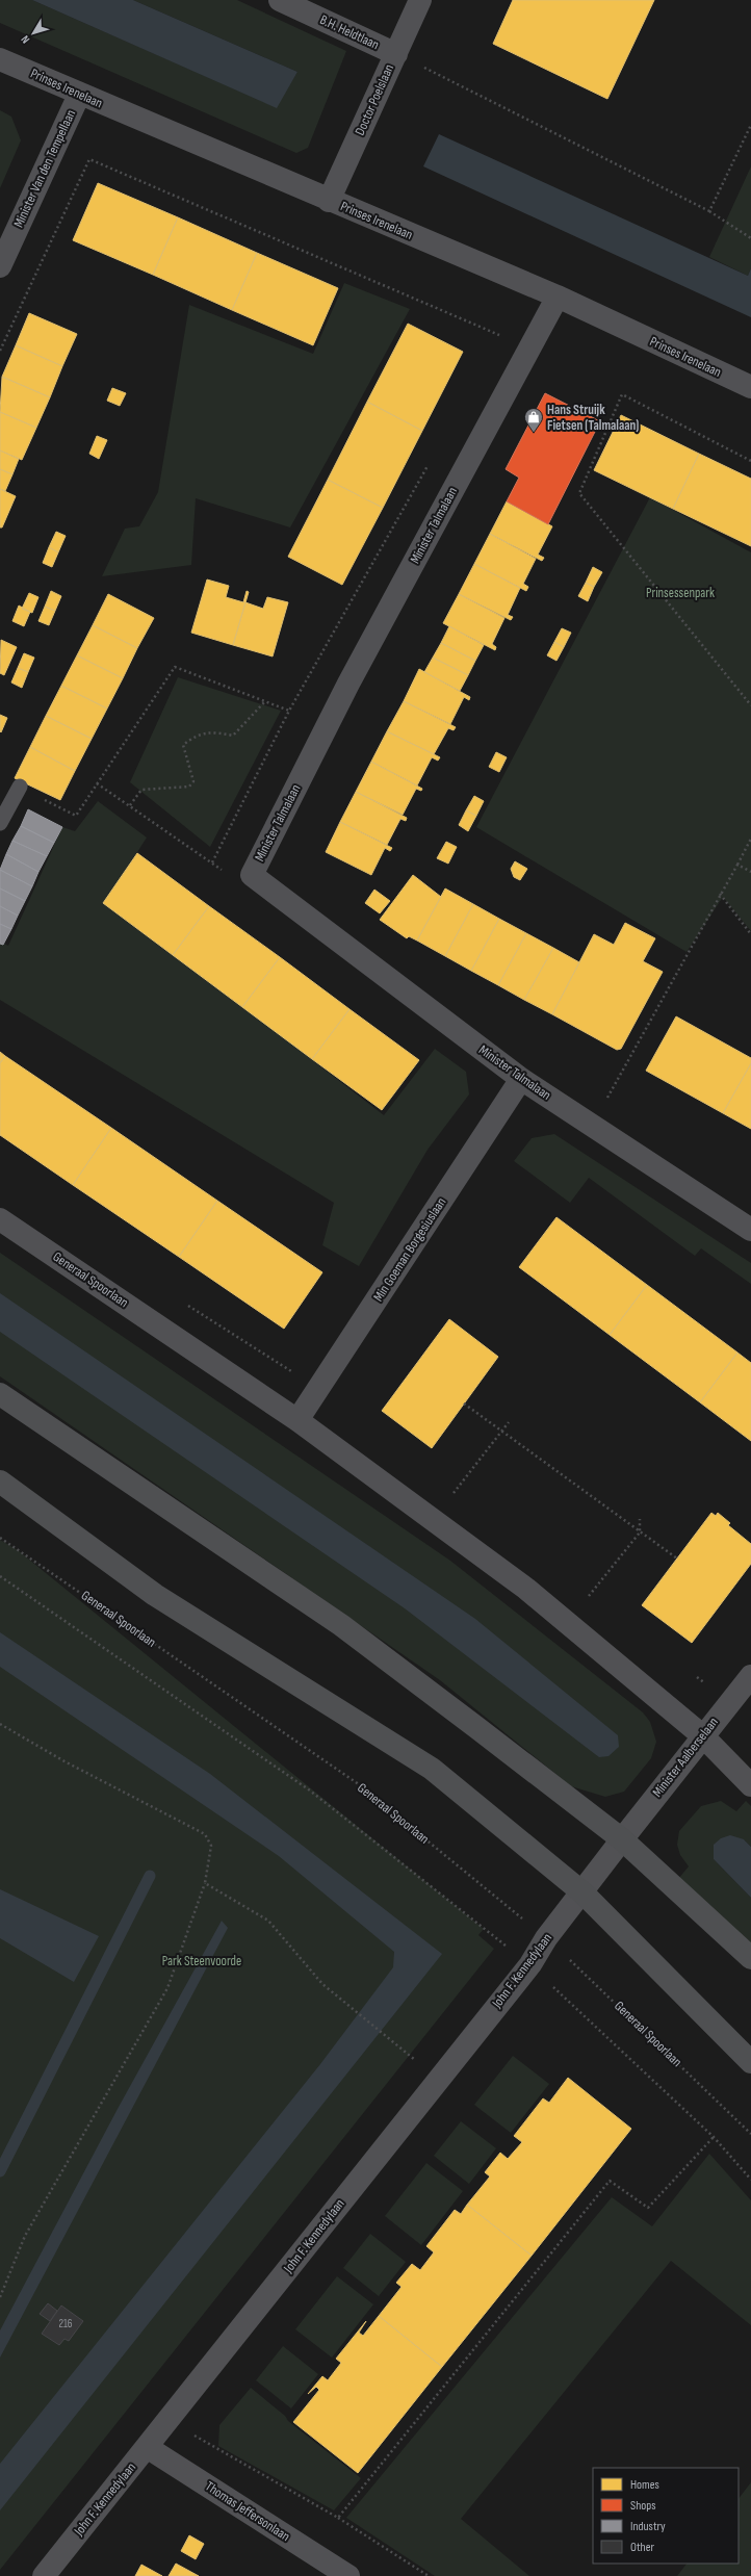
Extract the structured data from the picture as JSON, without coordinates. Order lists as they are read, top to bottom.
{
  "streets": {
    "street": [
      "B.H. Heldtlaan",
      "Prinses Irenelaan",
      "Doctor Poelslaan",
      "Minister Van den Tempellaan",
      "Minister Talmalaan",
      "Min Goeman Borgesiuslaan",
      "Generaal Spoorlaan",
      "Minister Aalberselaan",
      "John F. Kennedylaan",
      "Thomas Jeffersonlaan"
    ]
  },
  "crossings": [
    ["B.H. Heldtlaan", "Doctor Poelslaan"],
    ["Prinses Irenelaan", "Doctor Poelslaan"],
    ["Prinses Irenelaan", "Minister Van den Tempellaan"],
    ["Prinses Irenelaan", "Minister Talmalaan"],
    ["Minister Talmalaan", "Min Goeman Borgesiuslaan"],
    ["Min Goeman Borgesiuslaan", "Generaal Spoorlaan"],
    ["Generaal Spoorlaan", "Minister Aalberselaan"],
    ["Generaal Spoorlaan", "John F. Kennedylaan"],
    ["Minister Aalberselaan", "John F. Kennedylaan"],
    ["John F. Kennedylaan", "Thomas Jeffersonlaan"]
  ],
  "parks": ["Prinsessenpark", "Park Steenvoorde"],
  "places": {
    "shop": ["Hans Struijk Fietsen (Talmalaan)"]
  },
  "house_numbers": ["216"],
  "legend": [
    "Homes",
    "Shops",
    "Industry",
    "Other"
  ],
  "north": "bottom left"
}
